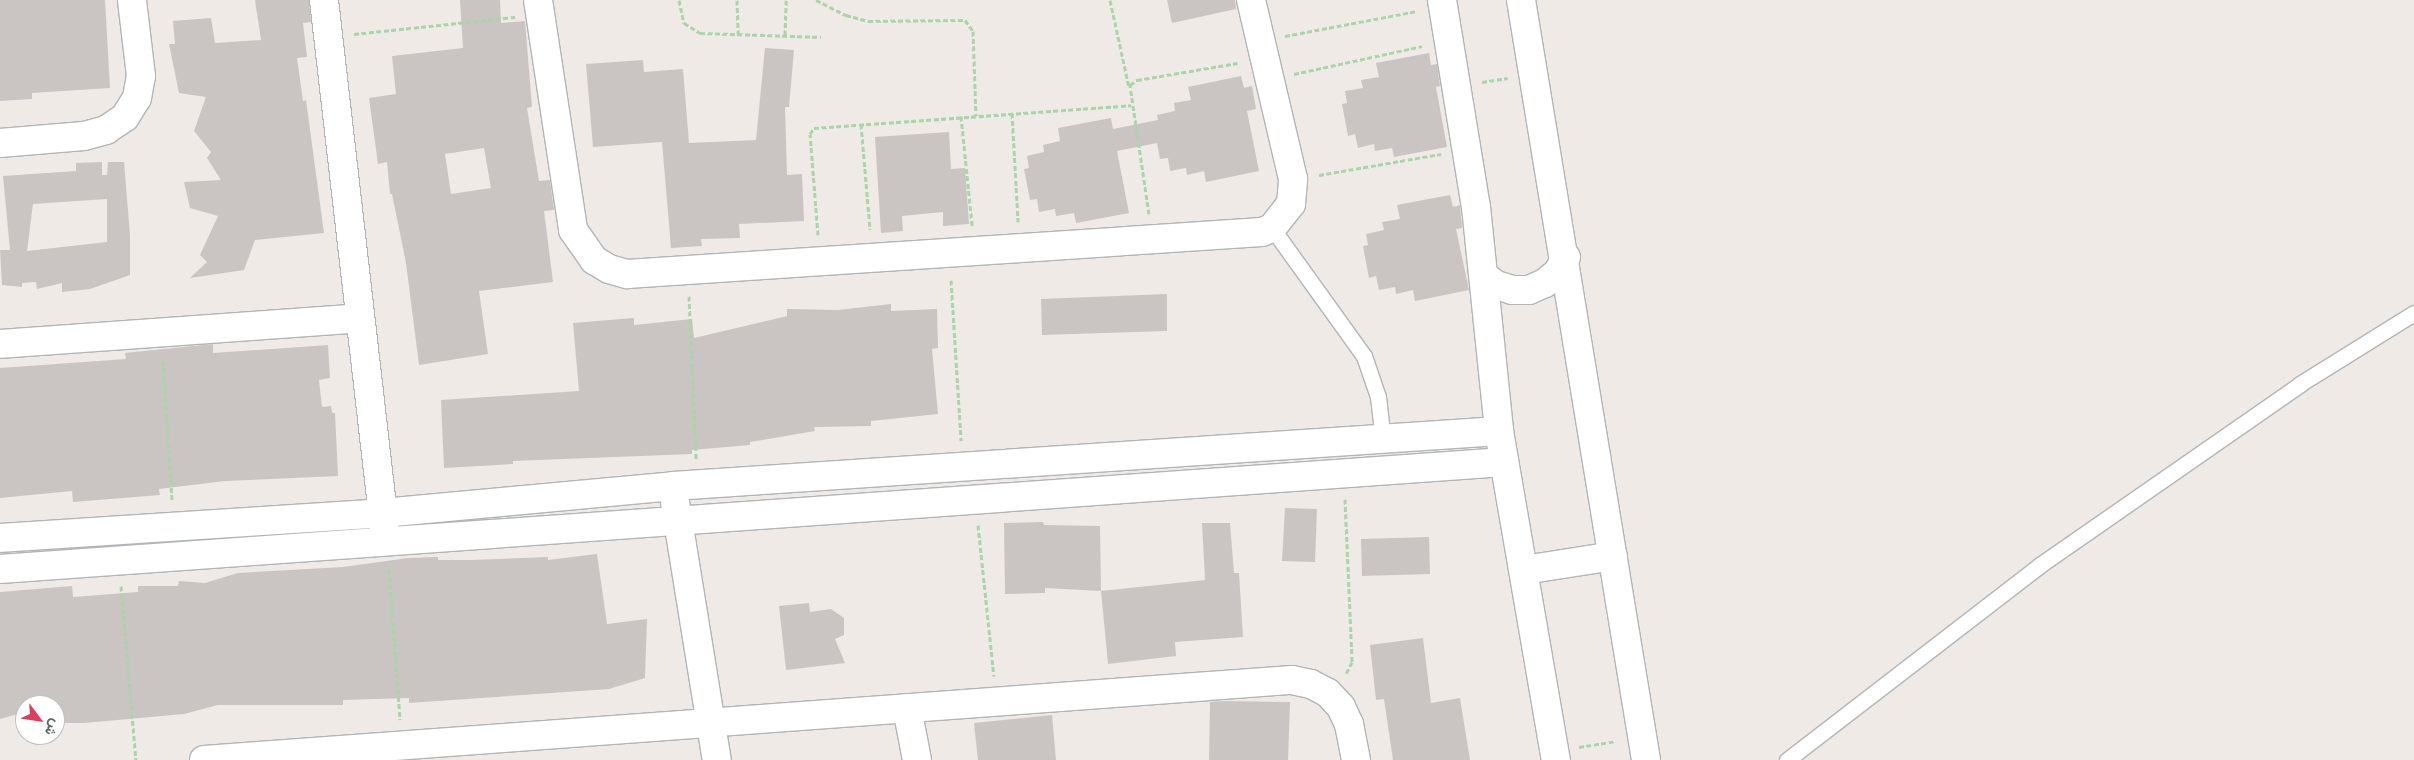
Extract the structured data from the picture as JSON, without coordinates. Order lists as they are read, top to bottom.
{
  "north": "bottom right"
}
